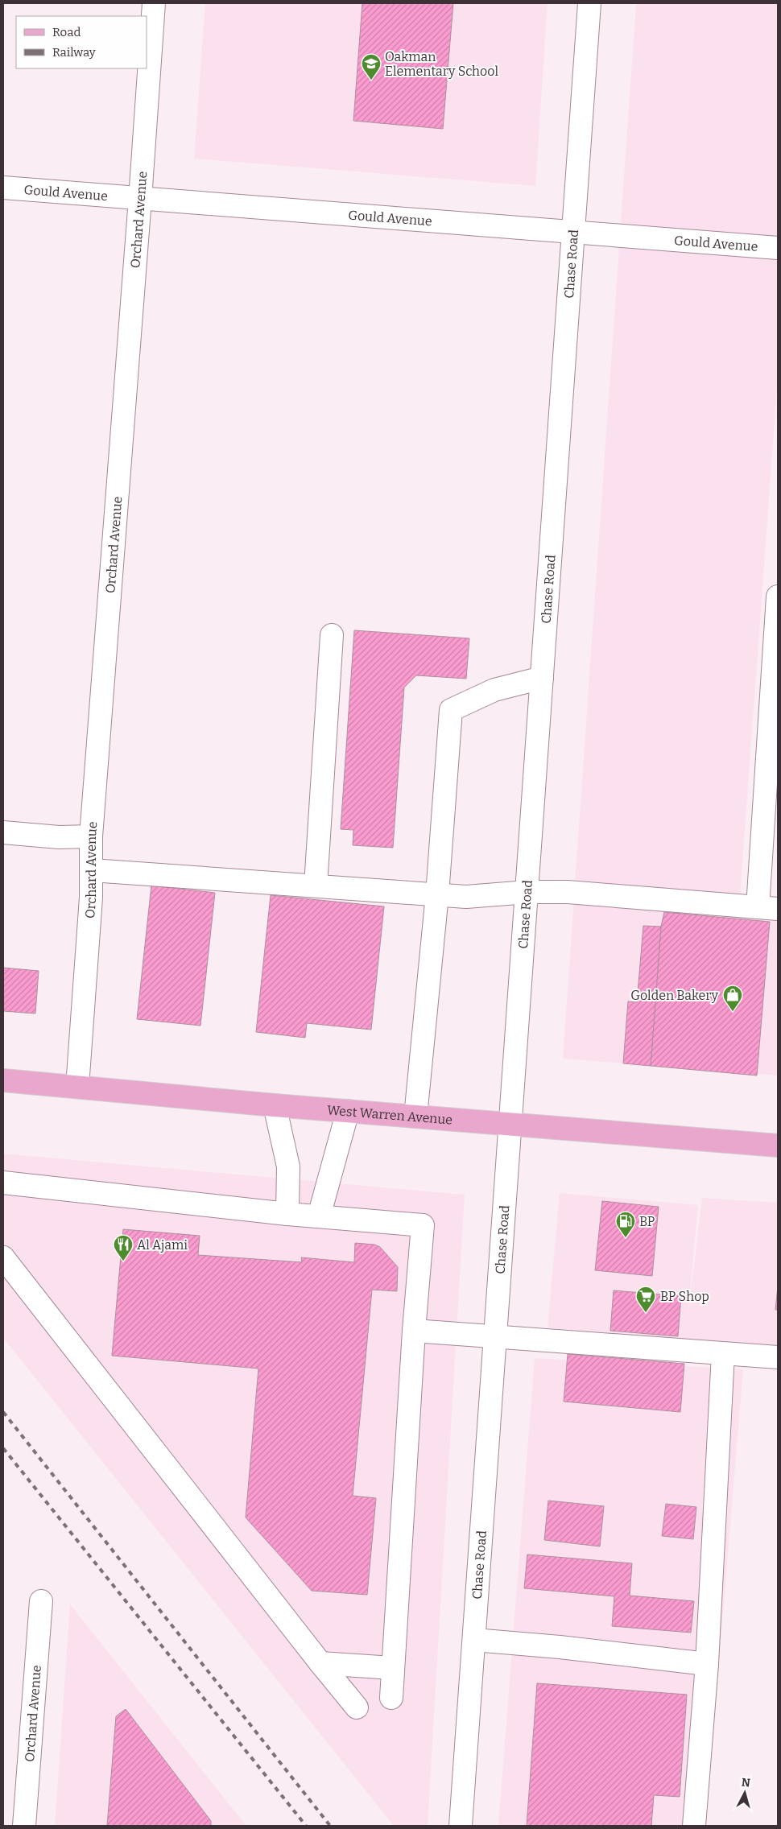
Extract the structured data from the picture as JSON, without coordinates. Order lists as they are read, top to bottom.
{
  "streets": {
    "main road": ["West Warren Avenue"],
    "street": ["Gould Avenue", "Orchard Avenue", "Chase Road"]
  },
  "crossings": [
    ["Gould Avenue", "Orchard Avenue"],
    ["Gould Avenue", "Chase Road"],
    ["Orchard Avenue", "West Warren Avenue"],
    ["Chase Road", "West Warren Avenue"]
  ],
  "places": {
    "school or university": ["Oakman Elementary School"],
    "shop": ["Golden Bakery"],
    "fuel station": ["BP"],
    "restaurant": ["Al Ajami"],
    "supermarket": ["BP Shop"]
  },
  "legend": ["Road", "Railway"],
  "north": "top"
}
